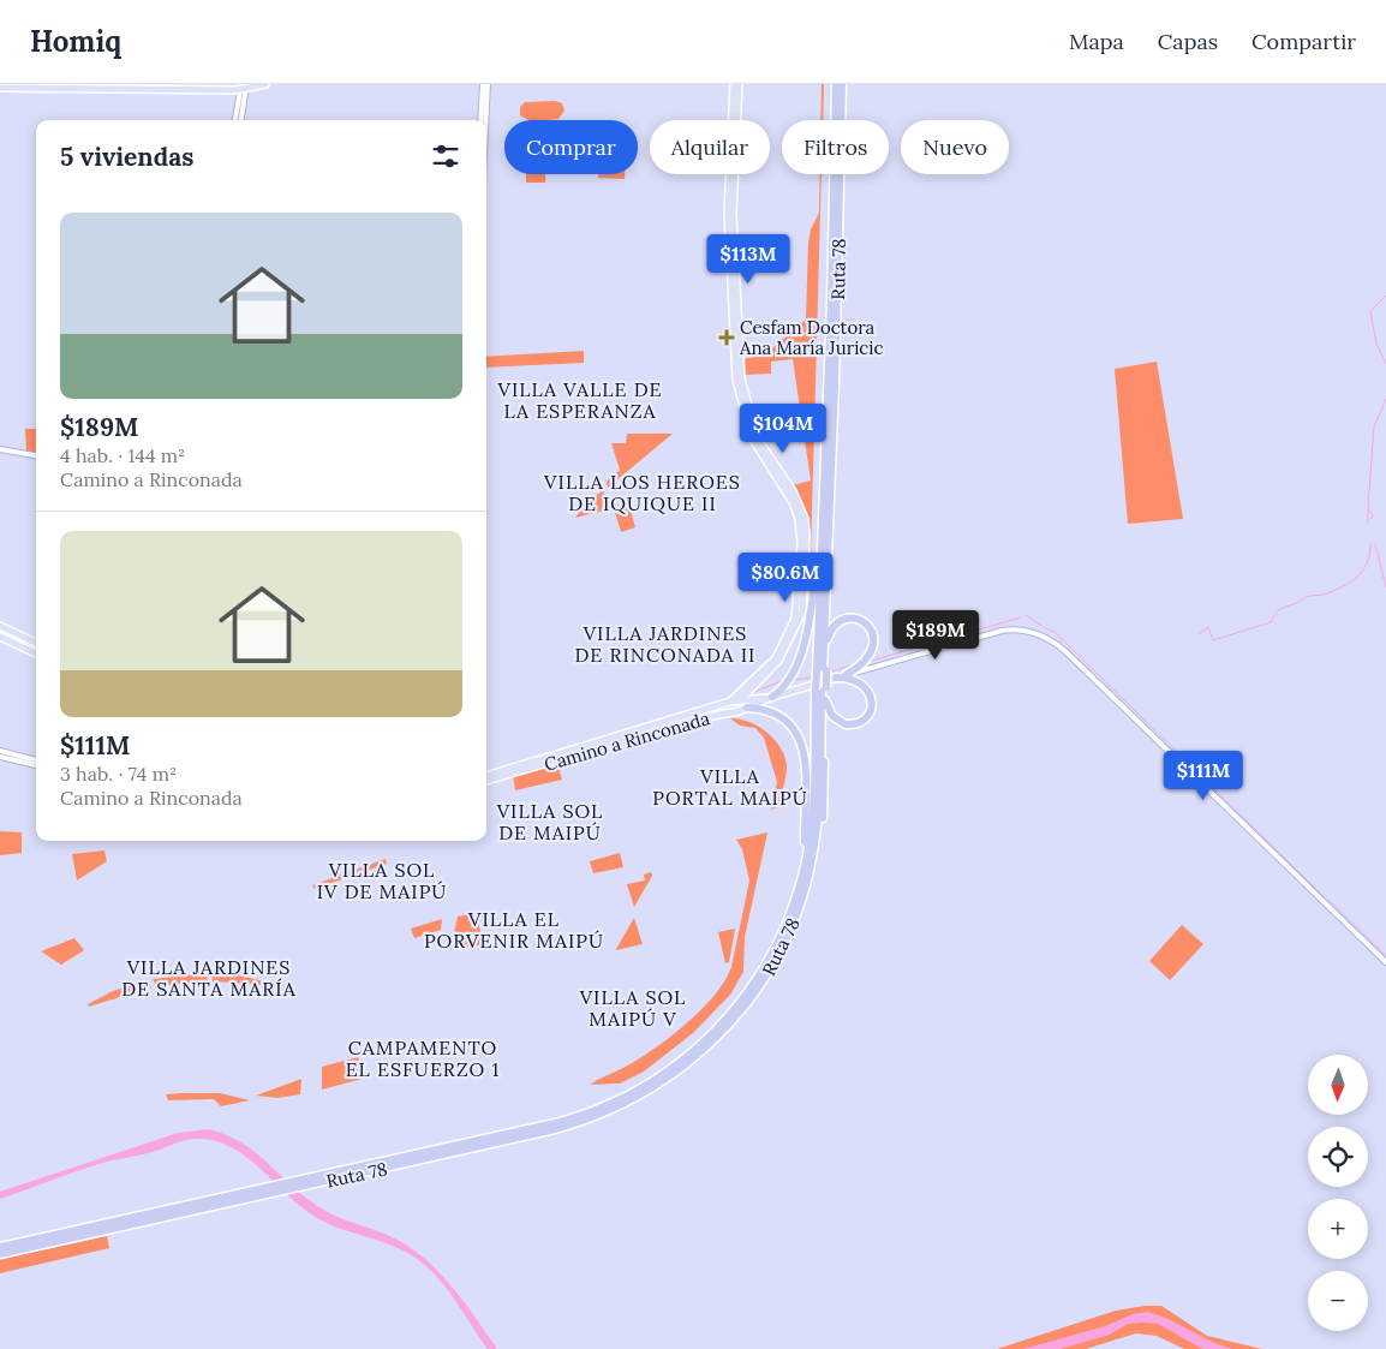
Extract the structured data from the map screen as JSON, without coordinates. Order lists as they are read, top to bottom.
{
  "streets": {
    "highway": ["Ruta 78"],
    "main road": ["Camino a Rinconada"]
  },
  "districts": [
    "VILLA VALLE DE LA ESPERANZA",
    "VILLA LOS HEROES DE IQUIQUE II",
    "VILLA JARDINES DE RINCONADA II",
    "VILLA PORTAL MAIPÚ",
    "VILLA SOL DE MAIPÚ",
    "VILLA SOL IV DE MAIPÚ",
    "VILLA EL PORVENIR MAIPÚ",
    "VILLA JARDINES DE SANTA MARÍA",
    "VILLA SOL MAIPÚ V",
    "CAMPAMENTO EL ESFUERZO 1"
  ],
  "places": {
    "health": ["Cesfam Doctora Ana María Juricic"]
  },
  "north": "bottom",
  "page": {
    "header": "Homiq",
    "nav": ["Mapa", "Capas", "Compartir"],
    "chip": [
      "Comprar",
      "Alquilar",
      "Filtros",
      "Nuevo"
    ],
    "heading": "5 viviendas",
    "list": [
      {
        "name": "$189M",
        "note": "4 hab. · 144 m² · Camino a Rinconada"
      },
      {
        "name": "$111M",
        "note": "3 hab. · 74 m² · Camino a Rinconada"
      }
    ],
    "price": [
      "$113M",
      "$104M",
      "$80.6M",
      "$189M",
      "$111M"
    ],
    "map_buttons": ["+", "−"]
  }
}
